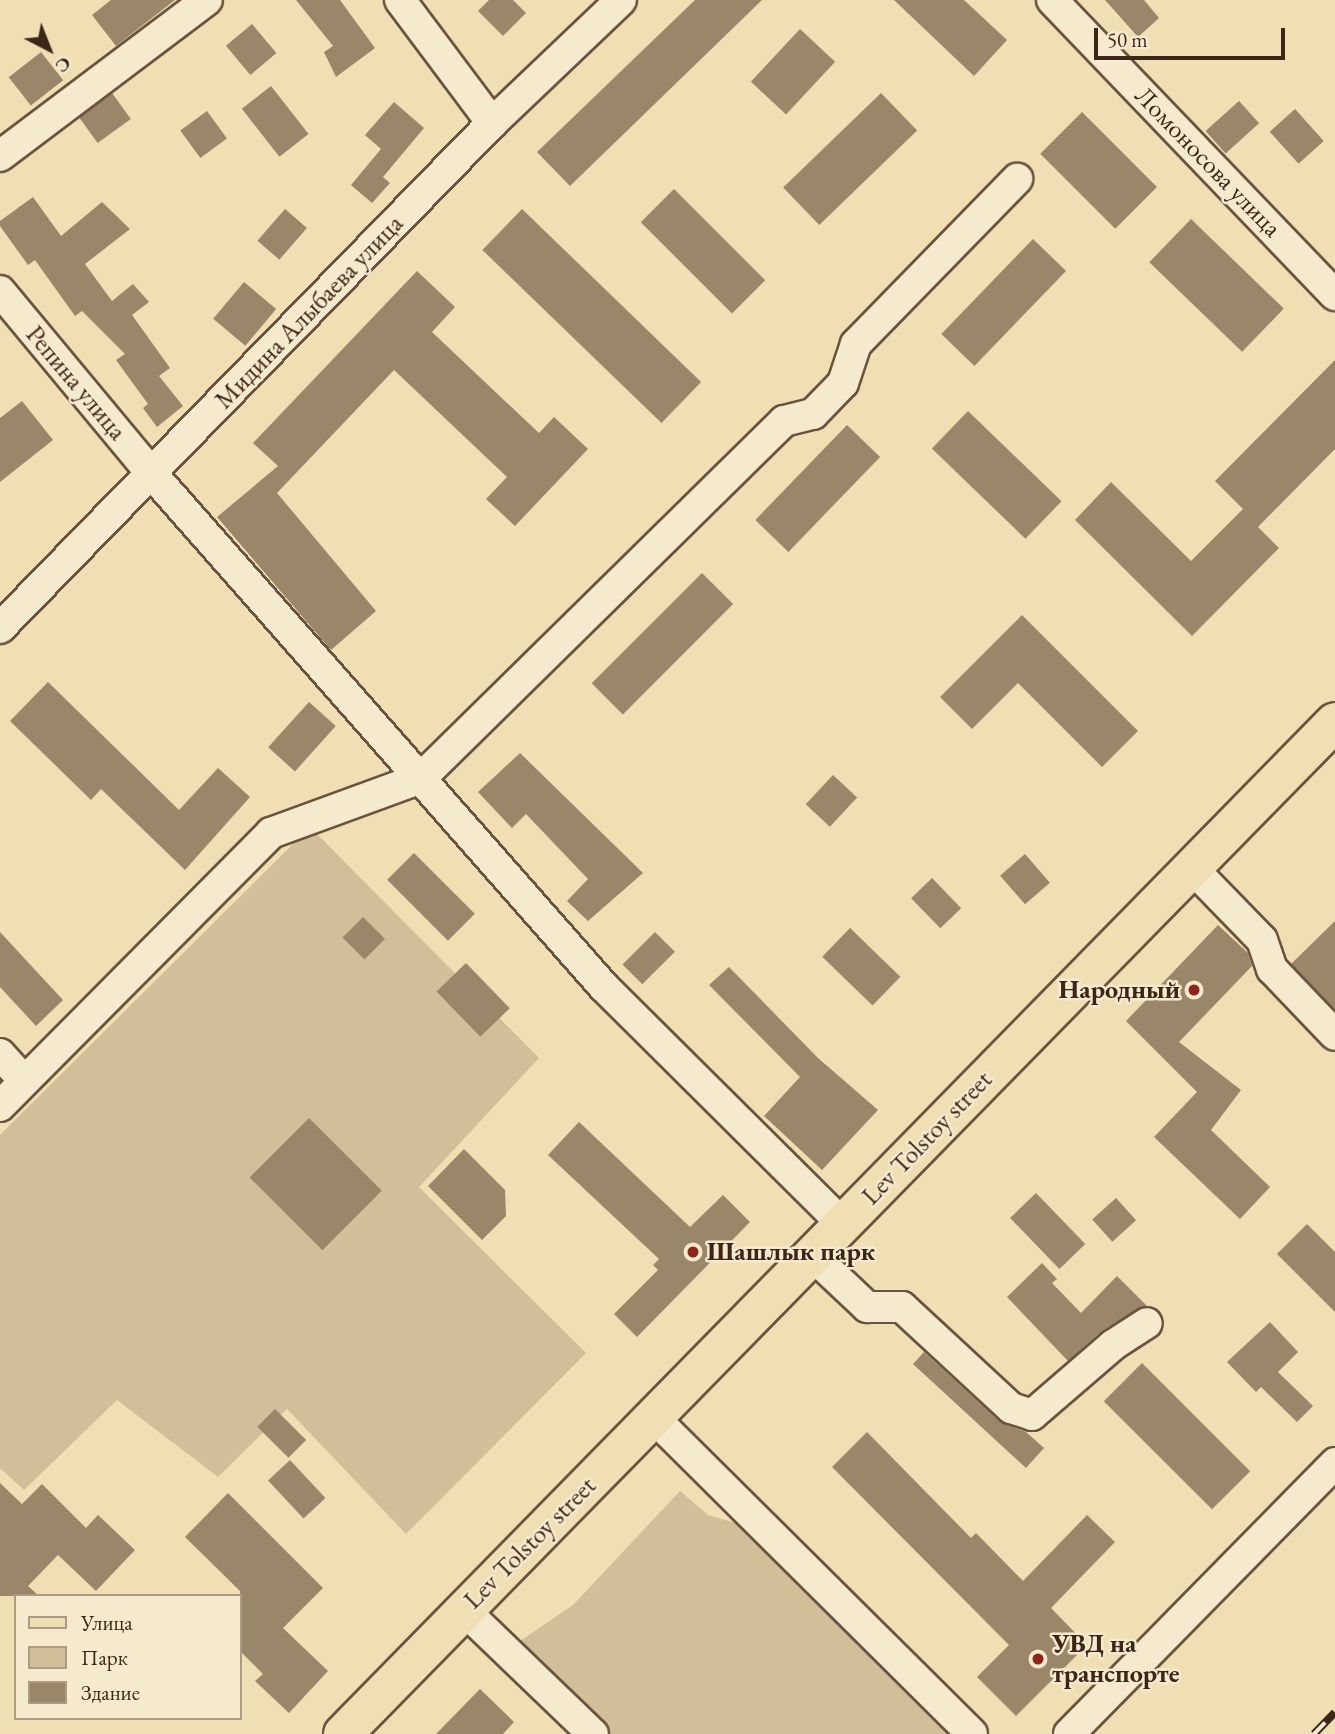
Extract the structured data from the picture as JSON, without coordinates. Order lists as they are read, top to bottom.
{
  "streets": {
    "main road": ["Lev Tolstoy street"],
    "street": ["Ломоносова улица", "Мидина Алыбаева улица", "Репина улица"]
  },
  "crossings": [
    ["Мидина Алыбаева улица", "Репина улица"],
    ["Репина улица", "Lev Tolstoy street"]
  ],
  "places": ["Народный", "Шашлык парк", "УВД на транспорте"],
  "legend": ["Улица", "Парк", "Здание"],
  "scale_bar": "50 m",
  "north": "bottom right"
}
